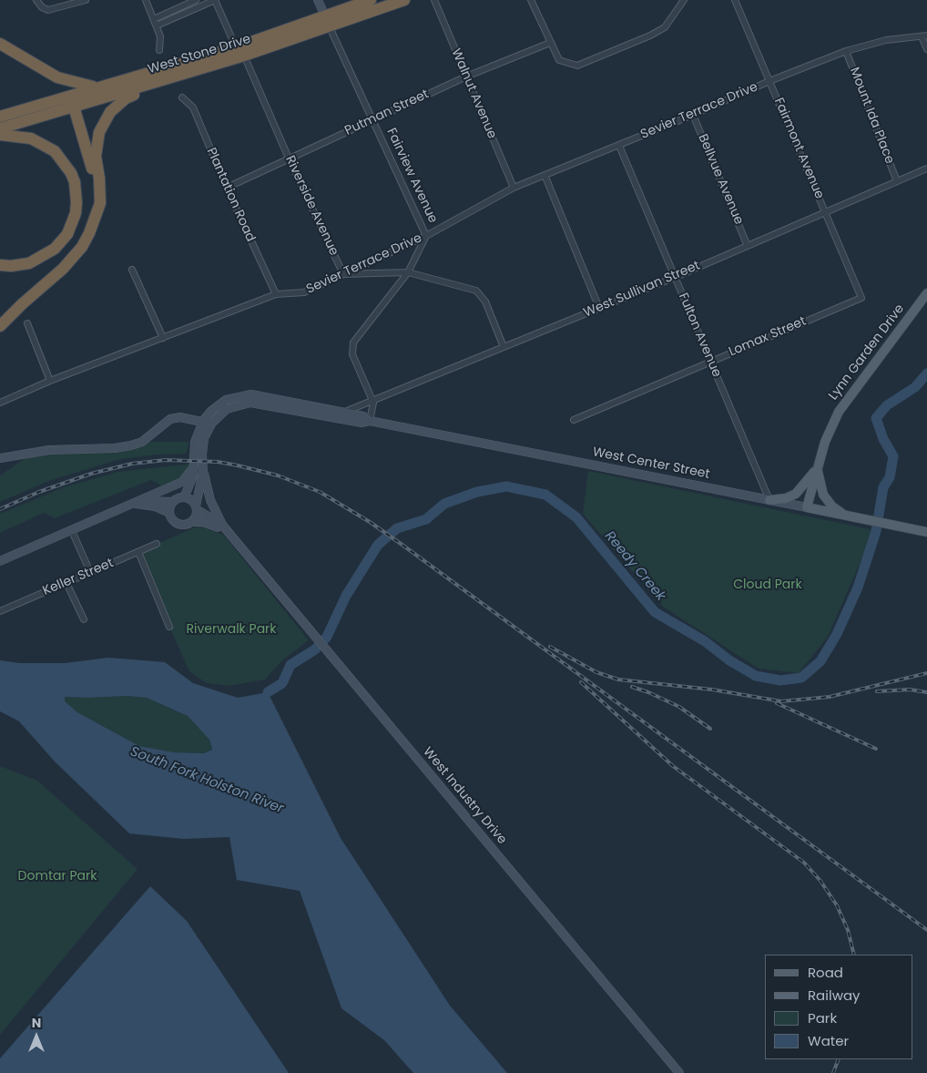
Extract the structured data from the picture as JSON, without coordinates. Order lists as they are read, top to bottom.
{
  "streets": {
    "highway": ["West Stone Drive"],
    "main road": [
      "Fairview Avenue",
      "Lynn Garden Drive",
      "West Center Street",
      "West Industry Drive"
    ],
    "street": [
      "Walnut Avenue",
      "Sevier Terrace Drive",
      "Putman Street",
      "Mount Ida Place",
      "Fairmont Avenue",
      "Bellvue Avenue",
      "Plantation Road",
      "Riverside Avenue",
      "West Sullivan Street",
      "Fulton Avenue",
      "Lomax Street",
      "Keller Street"
    ]
  },
  "crossings": [
    ["West Stone Drive", "Fairview Avenue"],
    ["West Stone Drive", "Riverside Avenue"],
    ["Walnut Avenue", "Sevier Terrace Drive"],
    ["Walnut Avenue", "Putman Street"],
    ["Sevier Terrace Drive", "Mount Ida Place"],
    ["Sevier Terrace Drive", "Fairmont Avenue"],
    ["Sevier Terrace Drive", "Fairview Avenue"],
    ["Sevier Terrace Drive", "Bellvue Avenue"],
    ["Sevier Terrace Drive", "Plantation Road"],
    ["Sevier Terrace Drive", "Riverside Avenue"],
    ["Sevier Terrace Drive", "Fulton Avenue"],
    ["Putman Street", "Fairview Avenue"],
    ["Putman Street", "Plantation Road"],
    ["Putman Street", "Riverside Avenue"],
    ["Mount Ida Place", "West Sullivan Street"],
    ["Fairmont Avenue", "West Sullivan Street"],
    ["Fairmont Avenue", "Lomax Street"],
    ["Fairview Avenue", "West Sullivan Street"],
    ["Bellvue Avenue", "West Sullivan Street"],
    ["West Sullivan Street", "Fulton Avenue"],
    ["West Sullivan Street", "West Center Street"],
    ["Fulton Avenue", "Lomax Street"],
    ["Fulton Avenue", "West Center Street"],
    ["Lynn Garden Drive", "West Center Street"],
    ["West Center Street", "West Industry Drive"]
  ],
  "water": ["Reedy Creek", "South Fork Holston River"],
  "parks": ["Cloud Park", "Riverwalk Park", "Domtar Park"],
  "legend": [
    "Road",
    "Railway",
    "Park",
    "Water"
  ],
  "north": "top"
}
